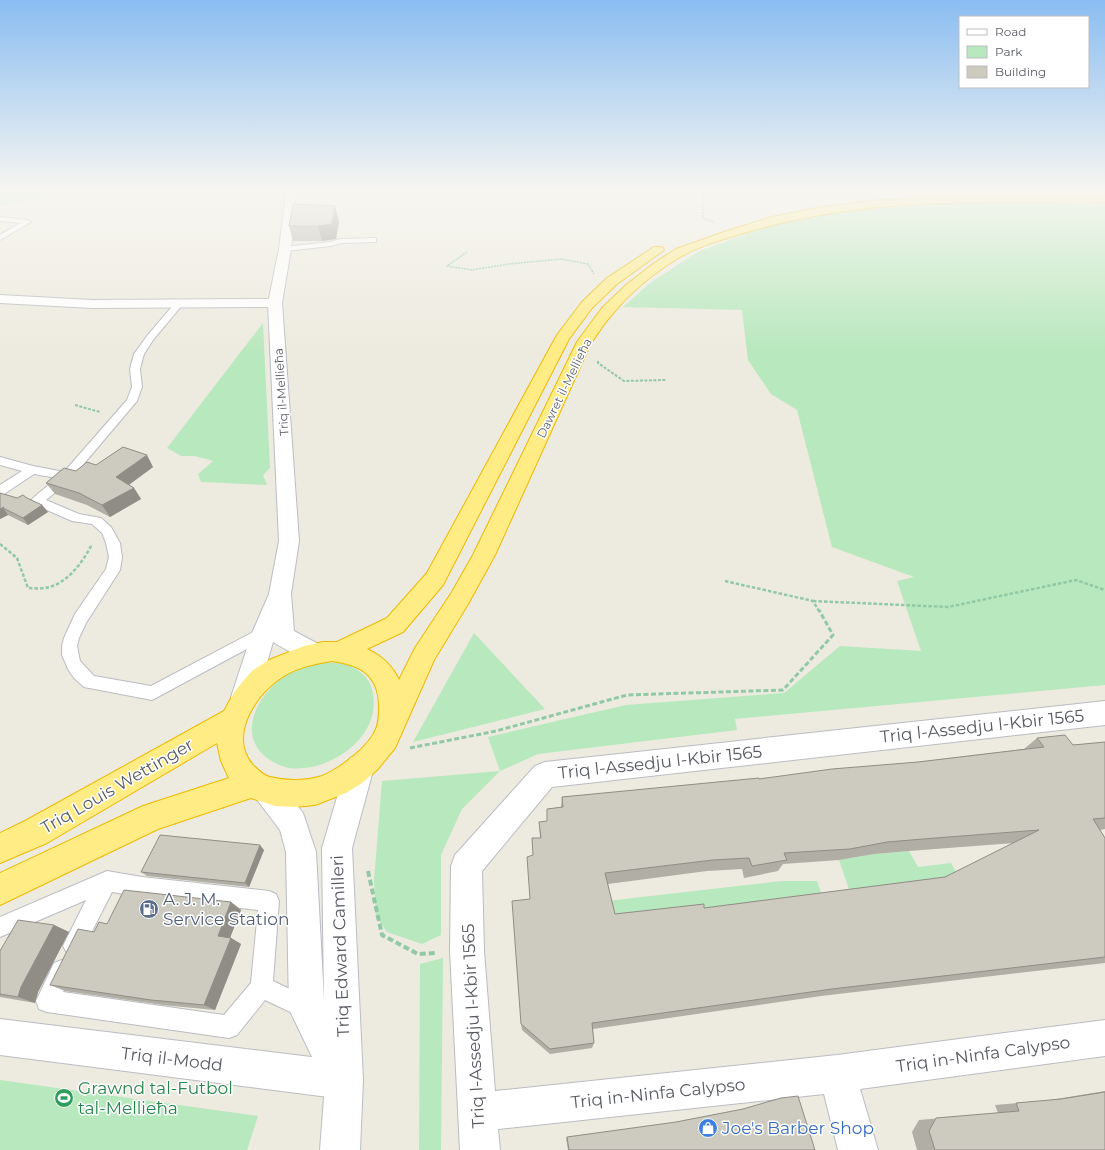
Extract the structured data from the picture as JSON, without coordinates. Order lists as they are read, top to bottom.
{
  "streets": {
    "highway": ["Dawret il-Mellieħa", "Triq Louis Wettinger"],
    "street": [
      "Triq il-Mellieħa",
      "Triq l-Assedju l-Kbir 1565",
      "Triq Edward Camilleri",
      "Triq in-Ninfa Calypso",
      "Triq il-Modd"
    ]
  },
  "crossings": [
    ["Dawret il-Mellieħa", "Triq Louis Wettinger"],
    ["Triq il-Mellieħa", "Triq Louis Wettinger"],
    ["Triq l-Assedju l-Kbir 1565", "Triq in-Ninfa Calypso"],
    ["Triq Edward Camilleri", "Triq il-Modd"]
  ],
  "places": {
    "fuel station": ["A. J. M. Service Station"],
    "sports": ["Grawnd tal-Futbol tal-Mellieħa"],
    "shop": ["Joe's Barber Shop"]
  },
  "legend": ["Road", "Park", "Building"]
}
